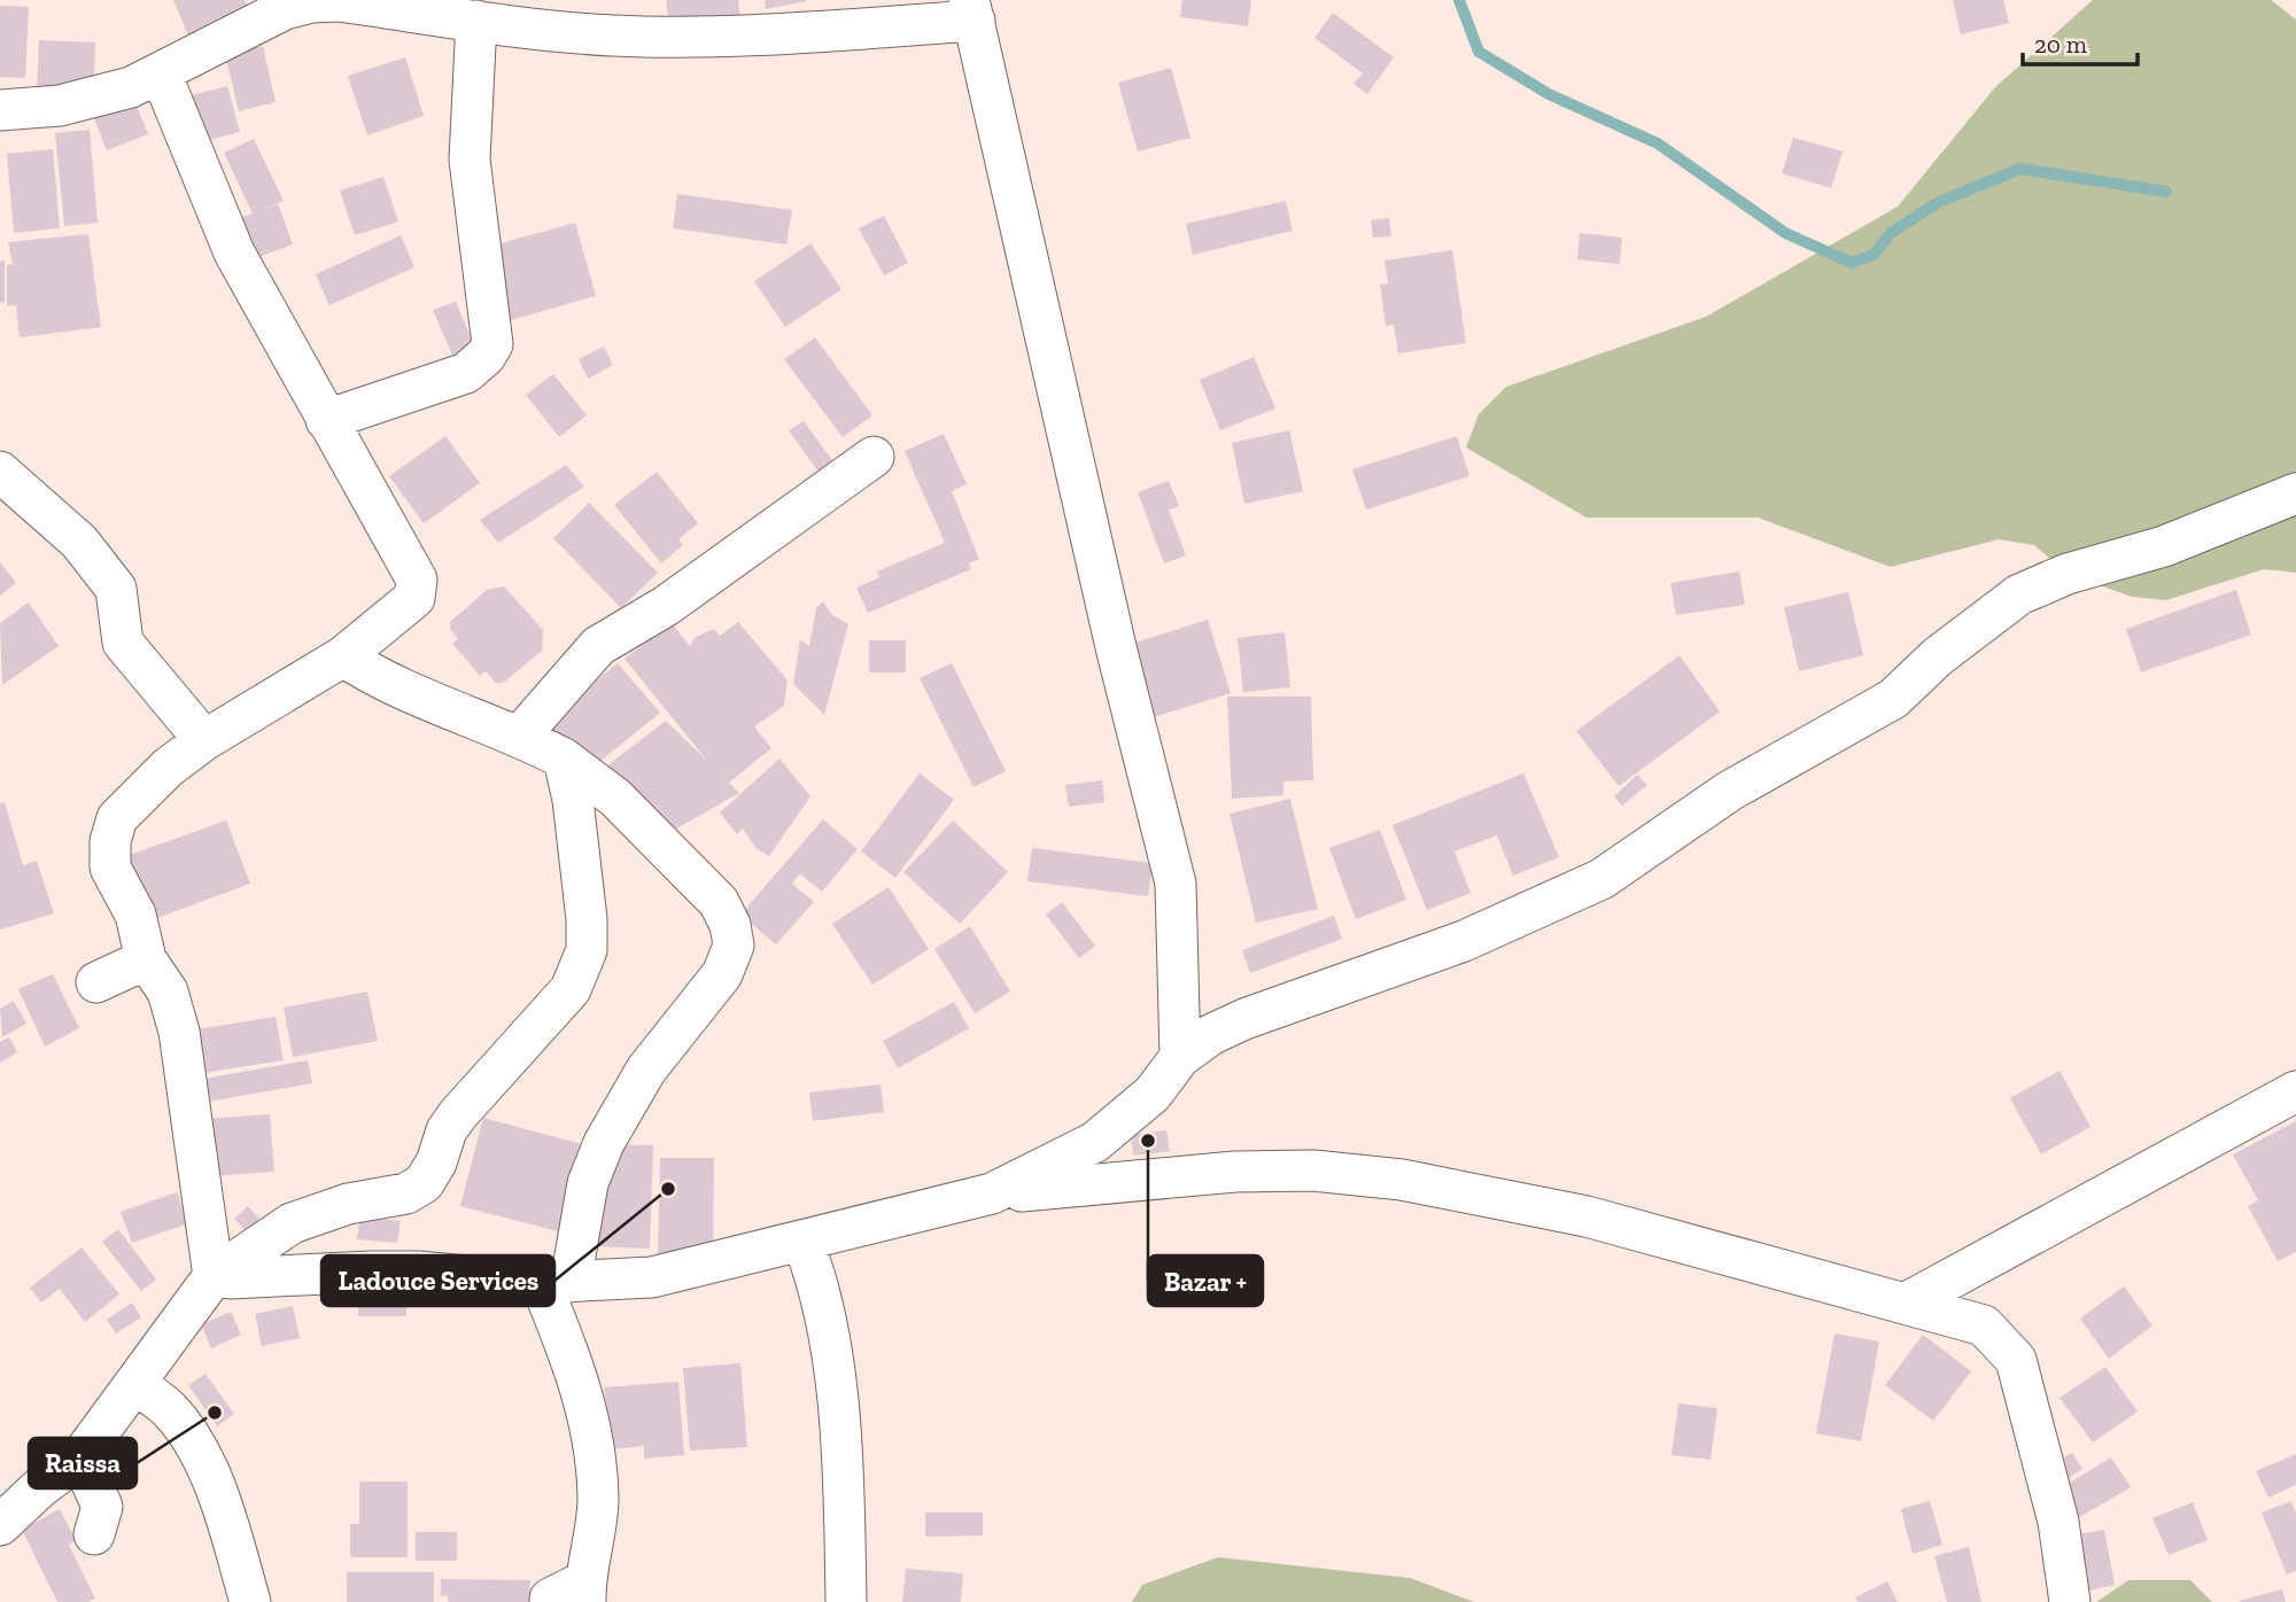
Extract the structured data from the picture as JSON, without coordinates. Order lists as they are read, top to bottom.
{
  "places": ["Bazar +", "Ladouce Services", "Raissa"],
  "scale_bar": "20 m"
}
